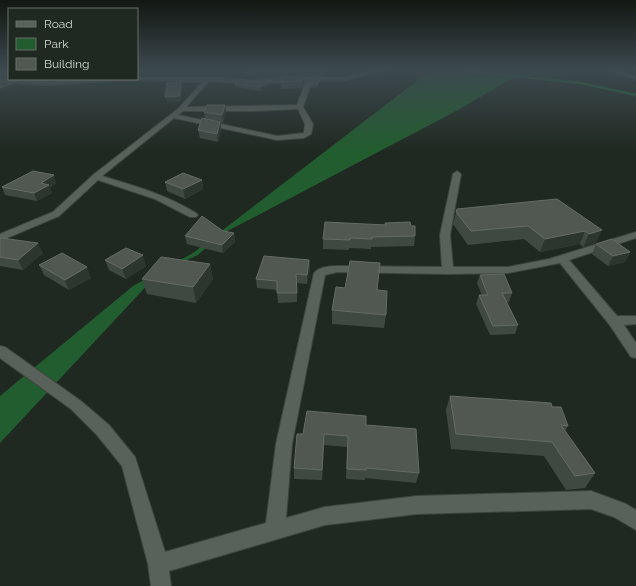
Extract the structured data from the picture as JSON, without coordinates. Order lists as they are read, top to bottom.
{
  "legend": ["Road", "Park", "Building"]
}
